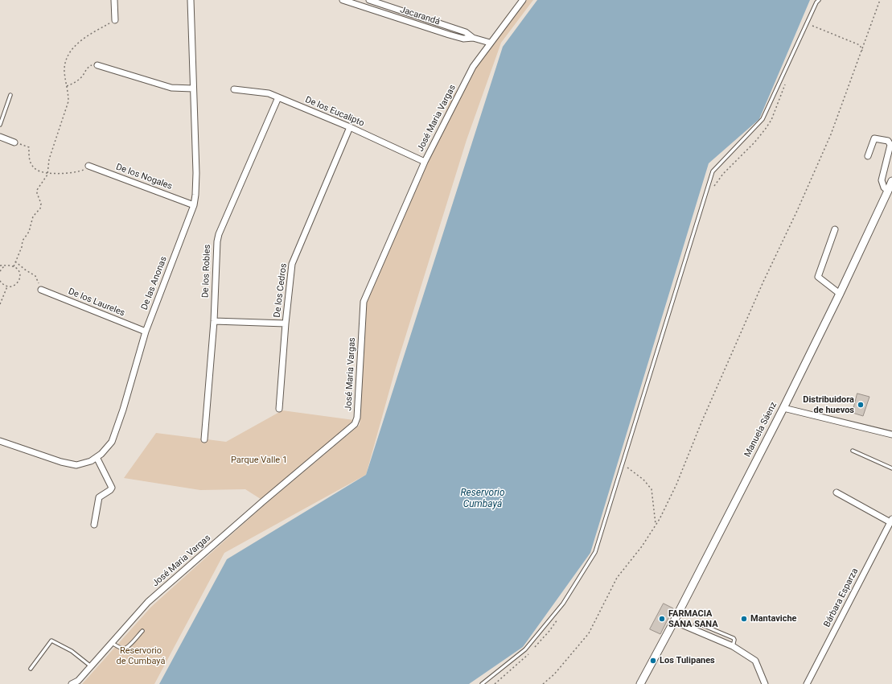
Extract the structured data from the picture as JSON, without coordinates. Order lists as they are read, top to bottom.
{
  "streets": {
    "street": [
      "Jacarandá",
      "De los Eucalipto",
      "José Maria Vargas",
      "De los Nogales",
      "De los Robles",
      "De las Anonas",
      "De los Cedros",
      "De los Laureles",
      "Manuela Sáenz",
      "Bárbara Esparza"
    ]
  },
  "crossings": [
    ["Jacarandá", "José Maria Vargas"],
    ["De los Eucalipto", "José Maria Vargas"],
    ["De los Eucalipto", "De los Robles"],
    ["De los Eucalipto", "De los Cedros"],
    ["De los Nogales", "De las Anonas"],
    ["De las Anonas", "De los Laureles"]
  ],
  "water": ["Reservorio Cumbayá"],
  "parks": ["Parque Valle 1", "Reservorio de Cumbayá"],
  "places": [
    "Distribuidora de huevos",
    "FARMACIA SANA SANA",
    "Mantaviche",
    "Los Tulipanes"
  ]
}
